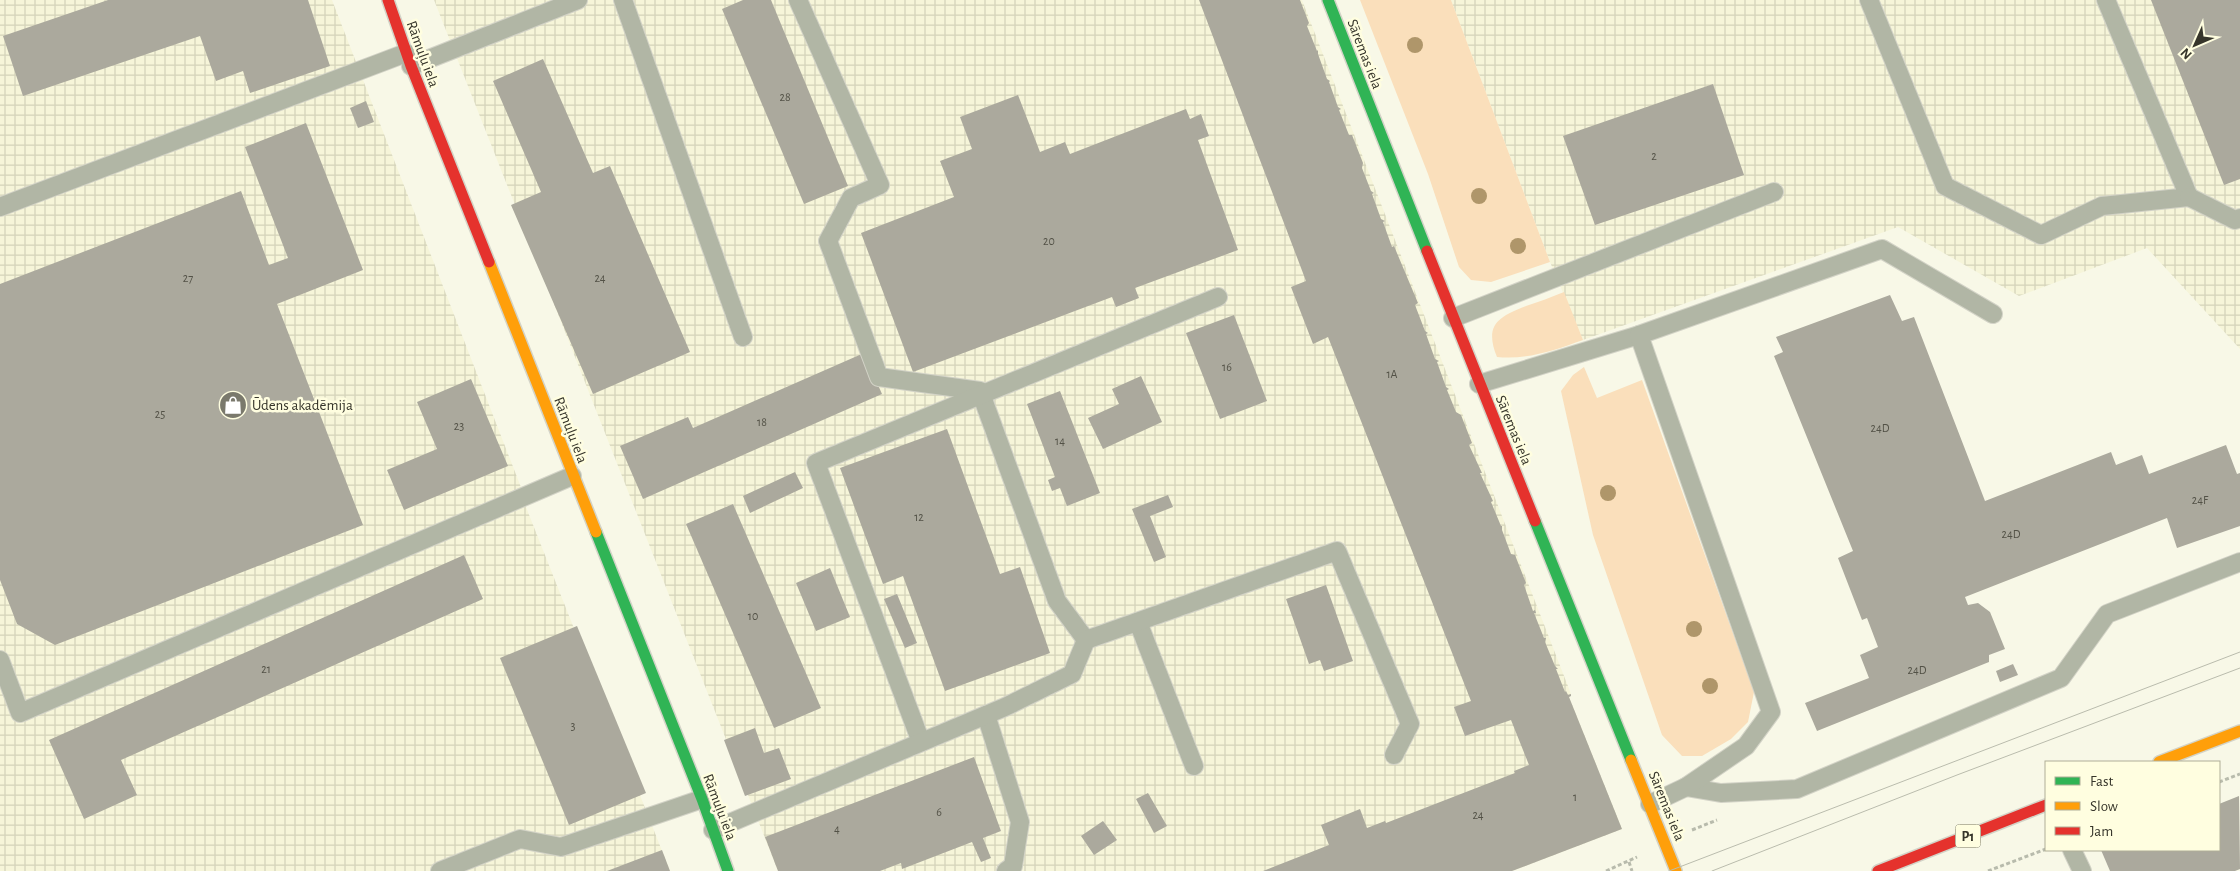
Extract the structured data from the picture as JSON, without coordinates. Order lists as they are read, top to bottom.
{
  "streets": {
    "street": ["Rāmuļu iela", "Sāremas iela", "P1"]
  },
  "places": {
    "shop": ["Ūdens akadēmija"]
  },
  "house_numbers": [
    "28",
    "2",
    "20",
    "27",
    "24",
    "16",
    "1A",
    "25",
    "18",
    "23",
    "24D",
    "14",
    "24F",
    "12",
    "24D",
    "10",
    "21",
    "24D",
    "3",
    "1",
    "6",
    "24",
    "4"
  ],
  "legend": ["Fast", "Slow", "Jam"],
  "north": "bottom left"
}
